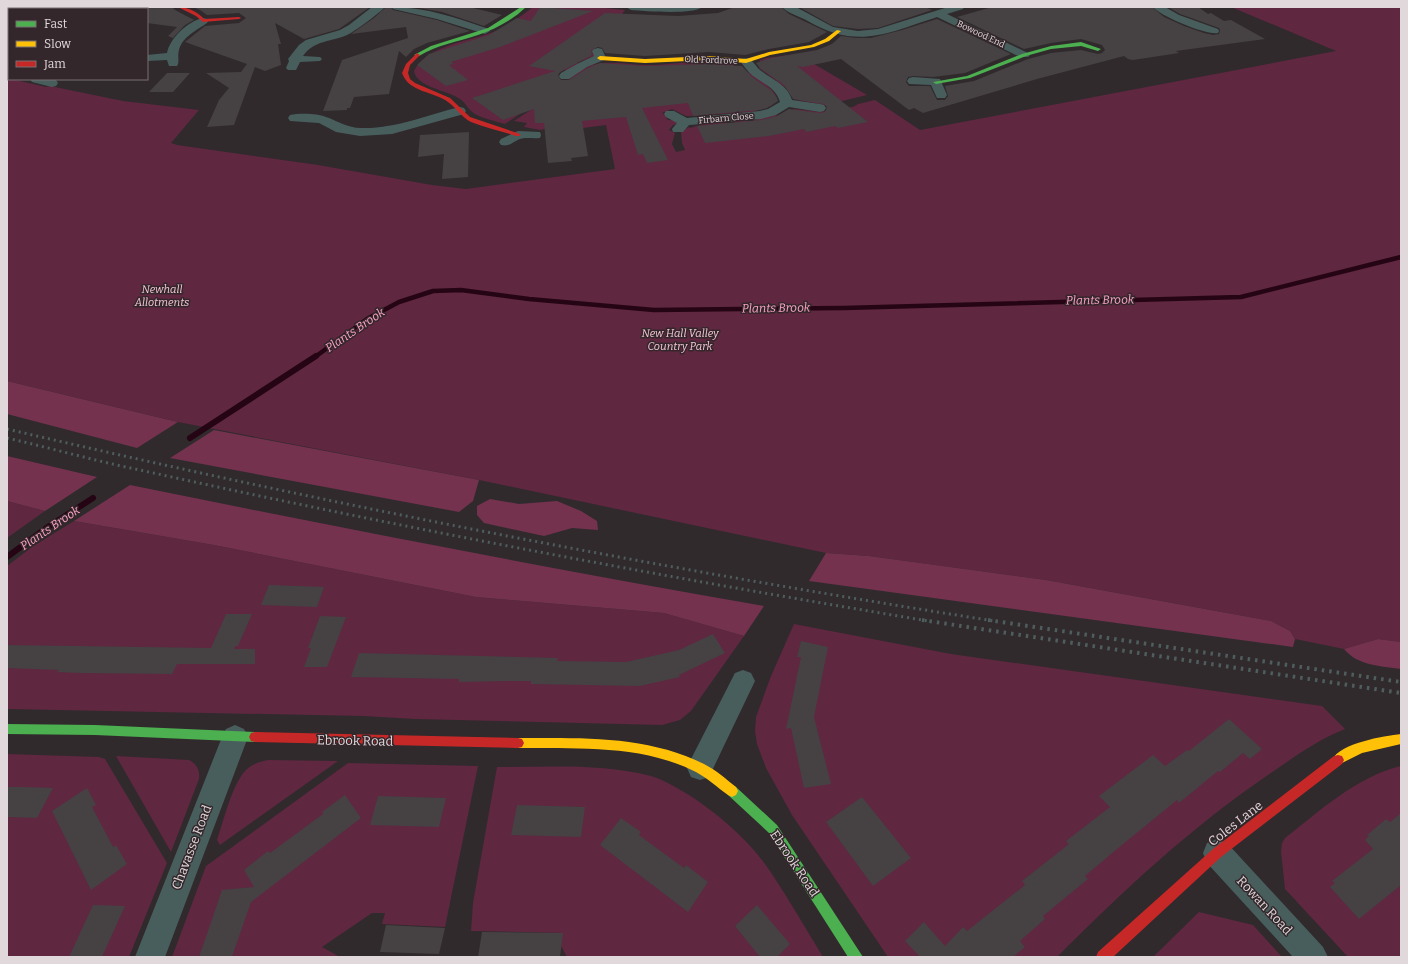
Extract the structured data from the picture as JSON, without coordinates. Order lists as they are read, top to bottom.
{
  "streets": {
    "street": [
      "Bowood End",
      "Old Fordrove",
      "Firbarn Close",
      "Ebrook Road",
      "Coles Lane",
      "Chavasse Road",
      "Rowan Road"
    ]
  },
  "crossings": [
    ["Ebrook Road", "Chavasse Road"],
    ["Coles Lane", "Rowan Road"]
  ],
  "water": ["Plants Brook"],
  "parks": ["Newhall Allotments", "New Hall Valley Country Park"],
  "legend": ["Fast", "Slow", "Jam"]
}
